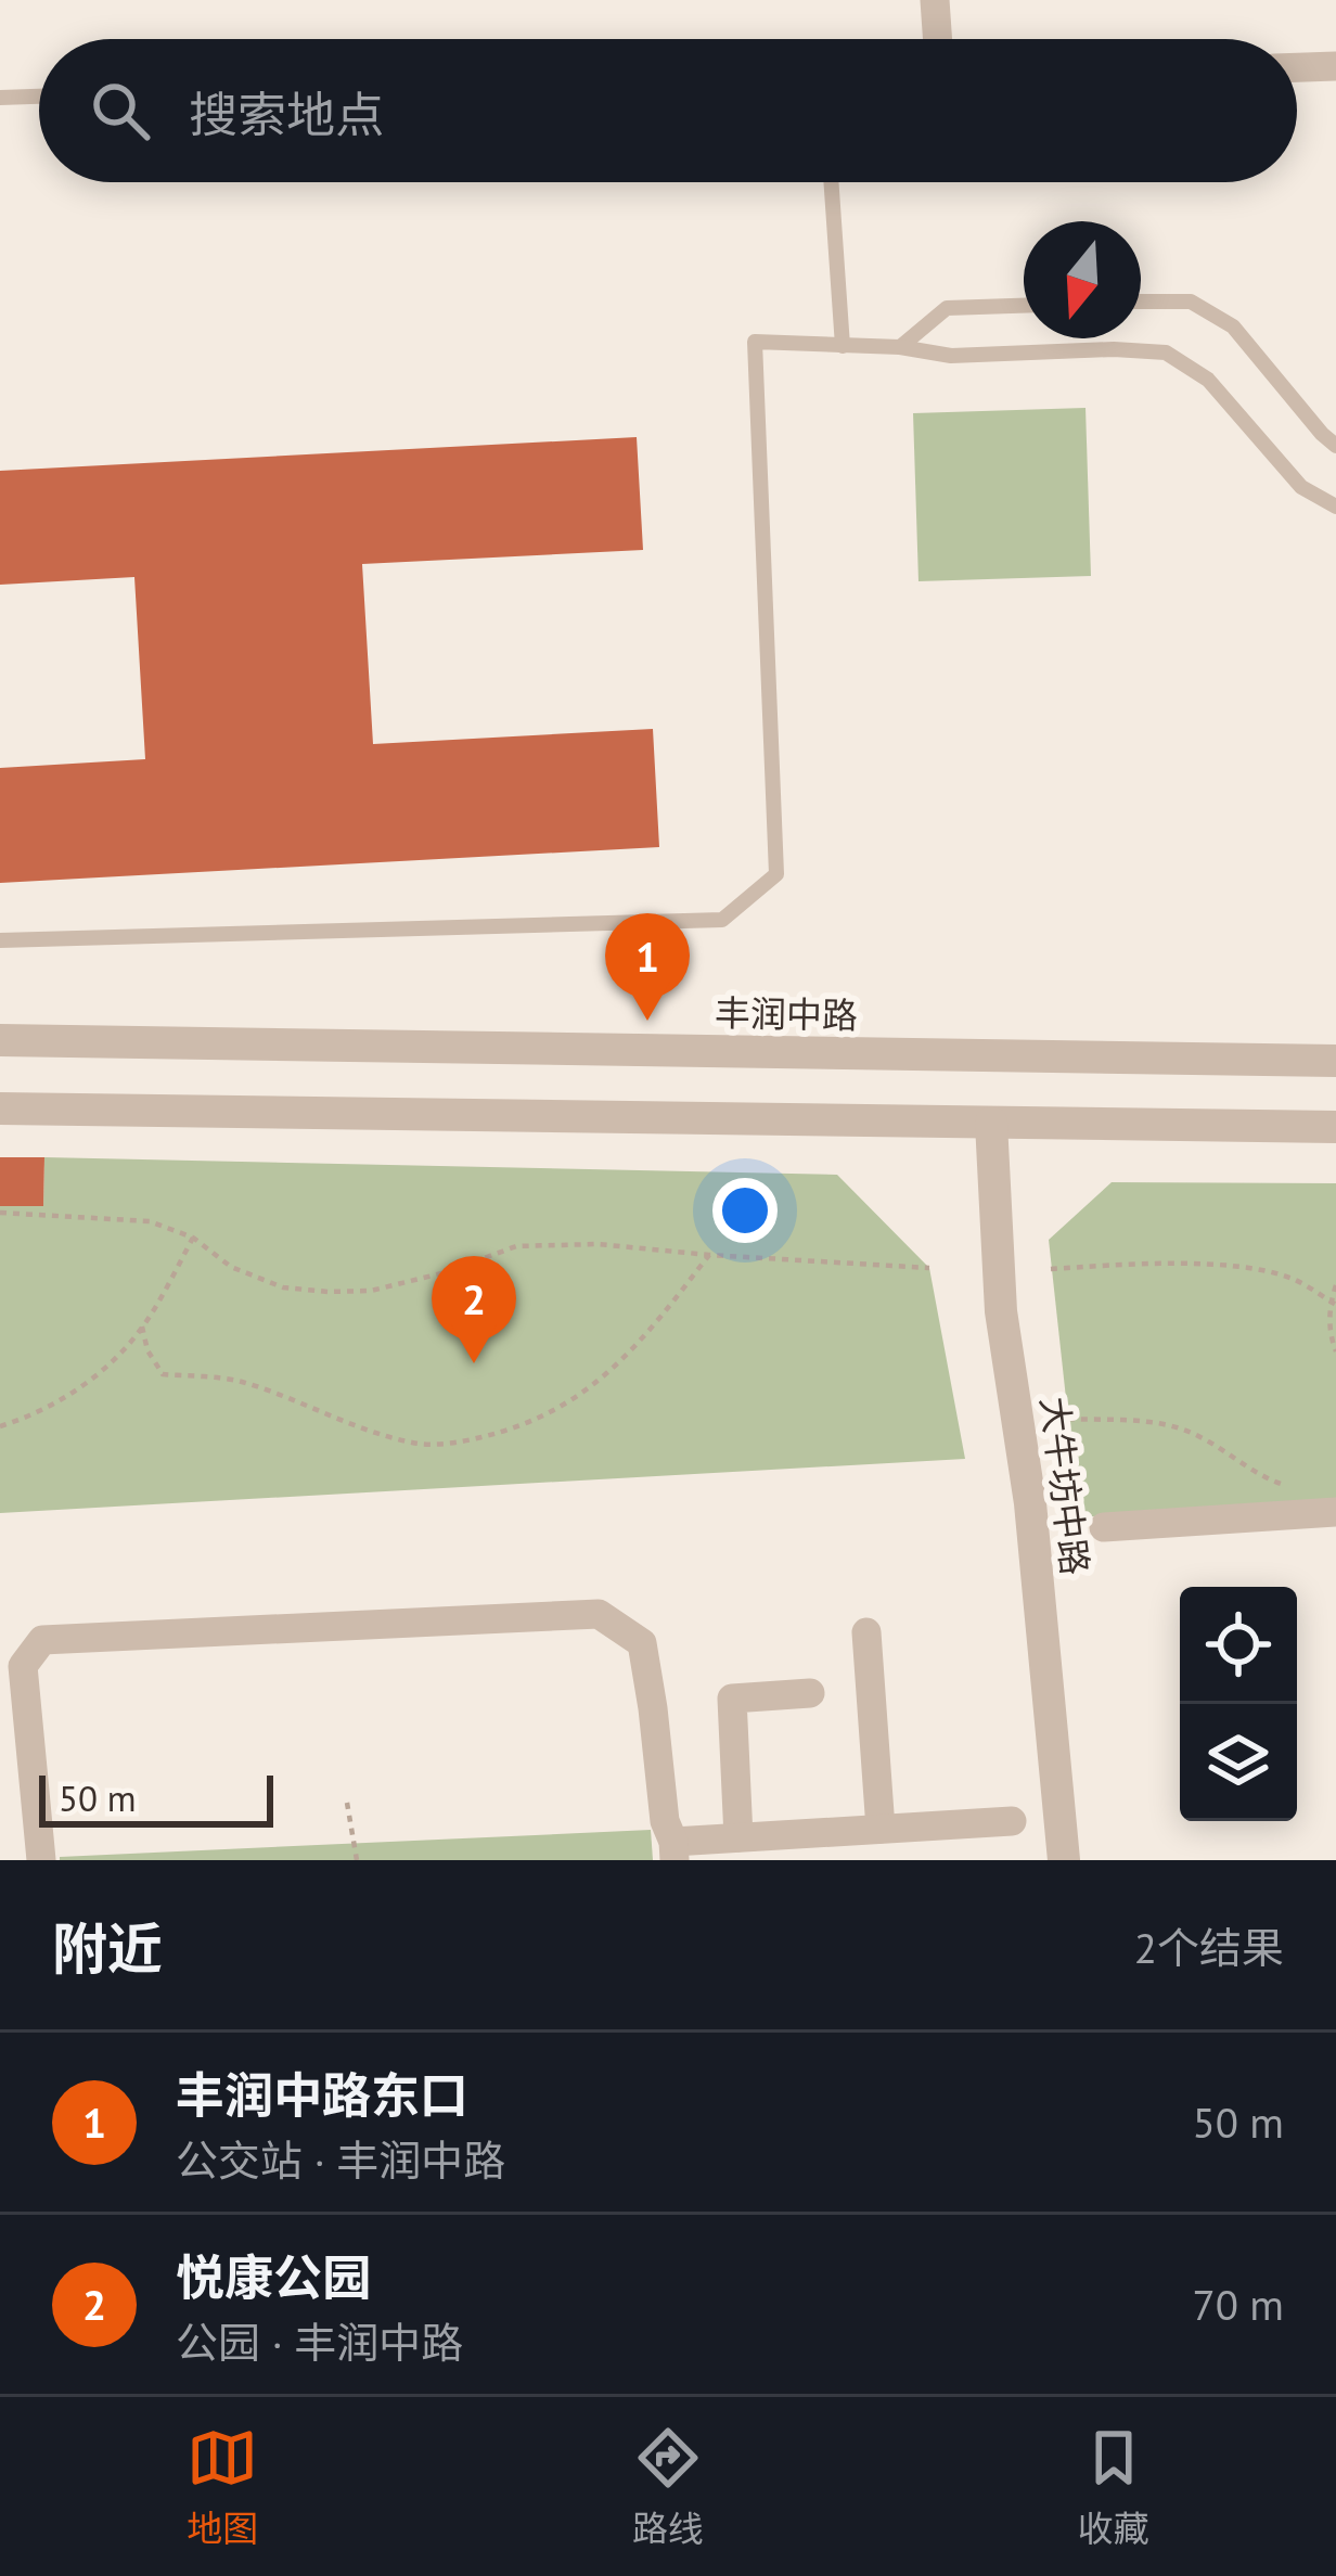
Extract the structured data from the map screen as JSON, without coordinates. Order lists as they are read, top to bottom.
{
  "streets": {
    "street": ["丰润中路", "大牛坊中路"]
  },
  "scale_bar": "50 m",
  "north": "bottom",
  "page": {
    "search": "搜索地点",
    "pins": ["1", "2"],
    "scale": "50 m",
    "heading": ["附近", "2个结果"],
    "list": [
      {
        "mark": "1",
        "name": "丰润中路东口",
        "note": "公交站 · 丰润中路",
        "value": "50 m"
      },
      {
        "mark": "2",
        "name": "悦康公园",
        "note": "公园 · 丰润中路",
        "value": "70 m"
      }
    ],
    "nav": ["地图", "路线", "收藏"]
  }
}
